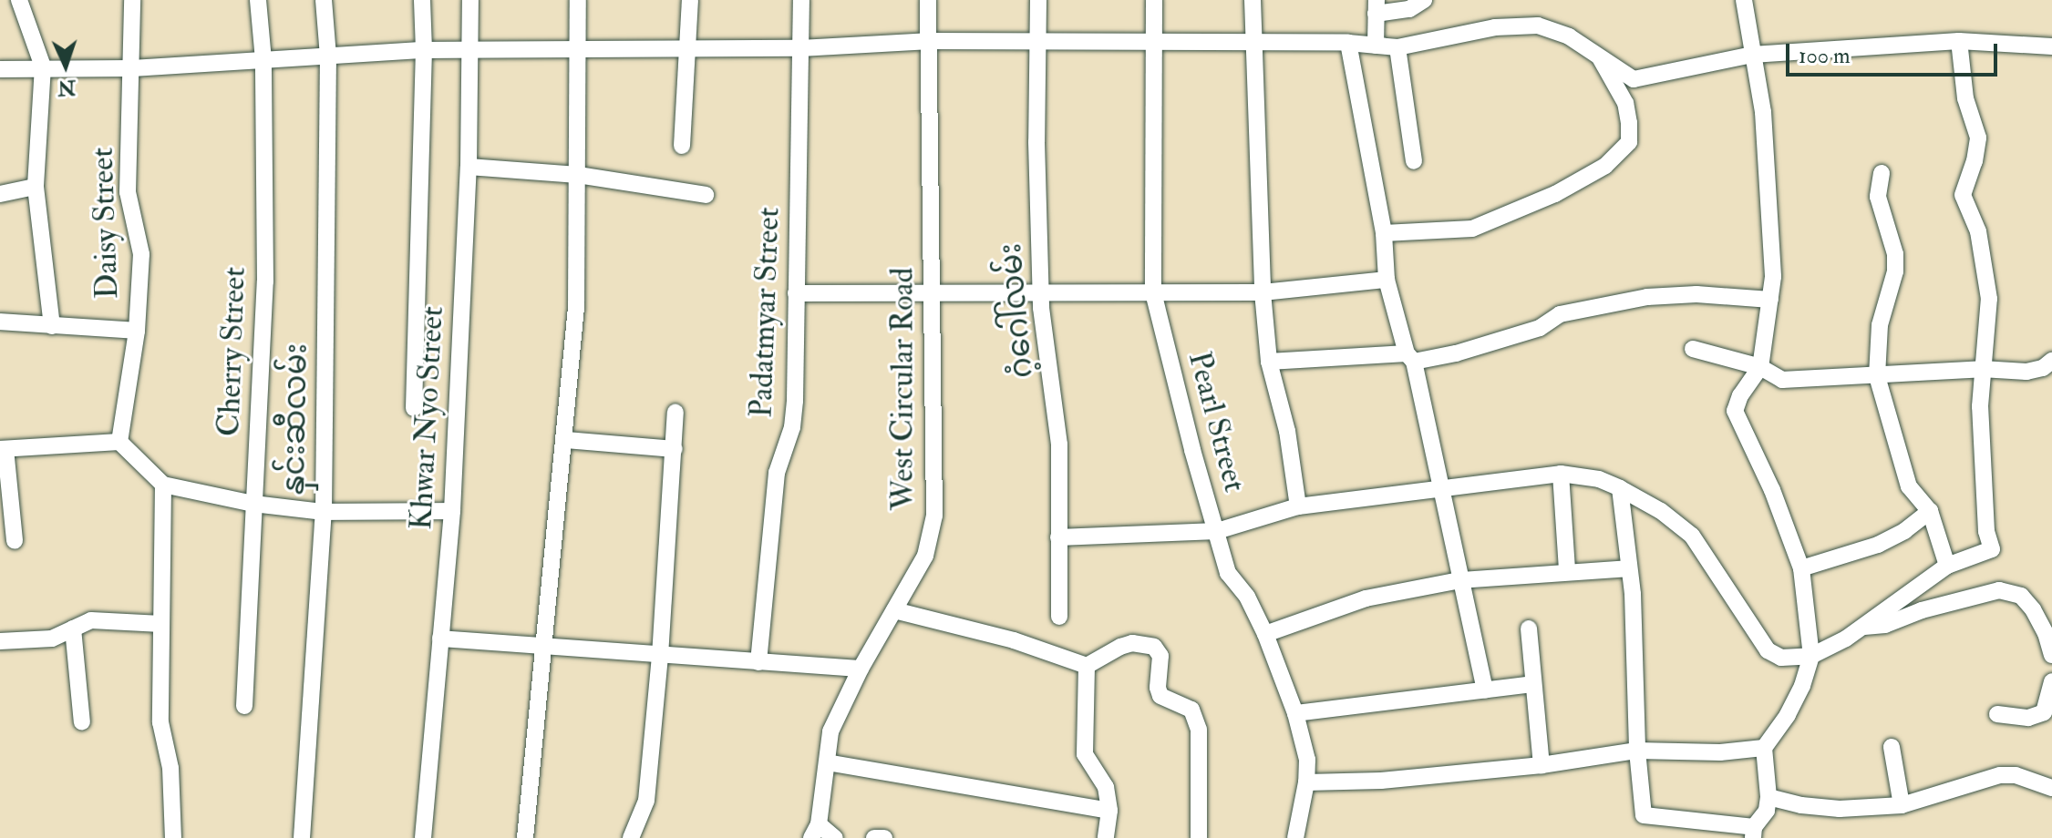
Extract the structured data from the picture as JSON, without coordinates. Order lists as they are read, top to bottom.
{
  "streets": {
    "street": [
      "Daisy Street",
      "ဂံ့ဂေါ်လမ်း",
      "Padatmyar Street",
      "Cherry Street",
      "West Circular Road",
      "Khwar Nyo Street",
      "နှင်းဆီလမ်း",
      "Pearl Street"
    ]
  },
  "scale_bar": "100 m",
  "north": "bottom"
}
